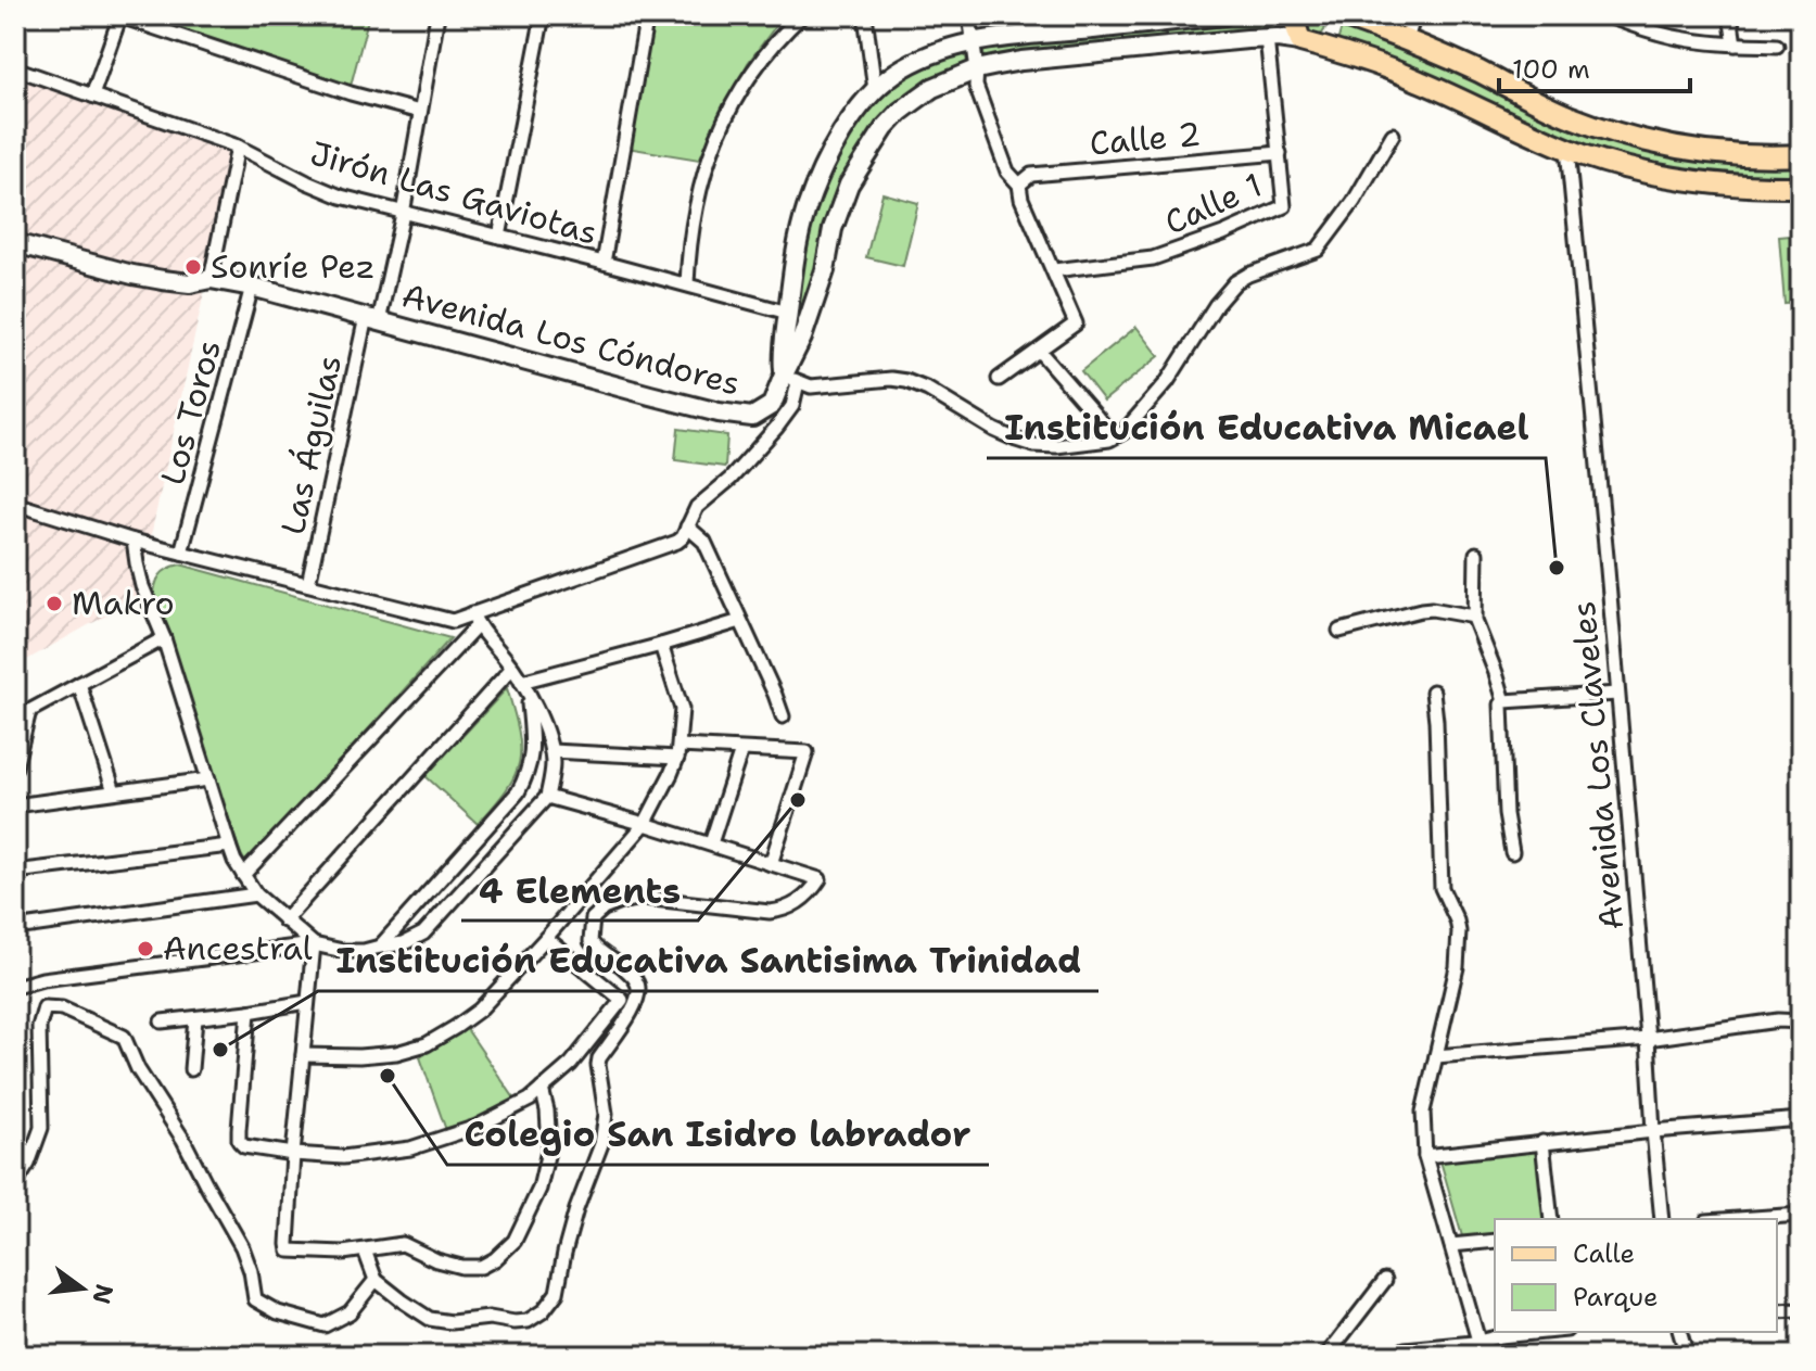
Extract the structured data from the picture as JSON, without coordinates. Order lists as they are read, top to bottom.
{
  "streets": {
    "main road": ["Avenida Los Cóndores"],
    "street": [
      "Calle 2",
      "Jirón Las Gaviotas",
      "Calle 1",
      "Los Toros",
      "Las Águilas",
      "Avenida Los Claveles"
    ]
  },
  "crossings": [
    ["Calle 2", "Calle 1"],
    ["Jirón Las Gaviotas", "Las Águilas"],
    ["Avenida Los Cóndores", "Los Toros"],
    ["Avenida Los Cóndores", "Las Águilas"]
  ],
  "places": [
    "Sonríe Pez",
    "Institución Educativa Micael",
    "Makro",
    "4 Elements",
    "Ancestral",
    "Institución Educativa Santisima Trinidad",
    "Colegio San Isidro labrador"
  ],
  "legend": ["Calle", "Parque"],
  "scale_bar": "100 m",
  "north": "right"
}
